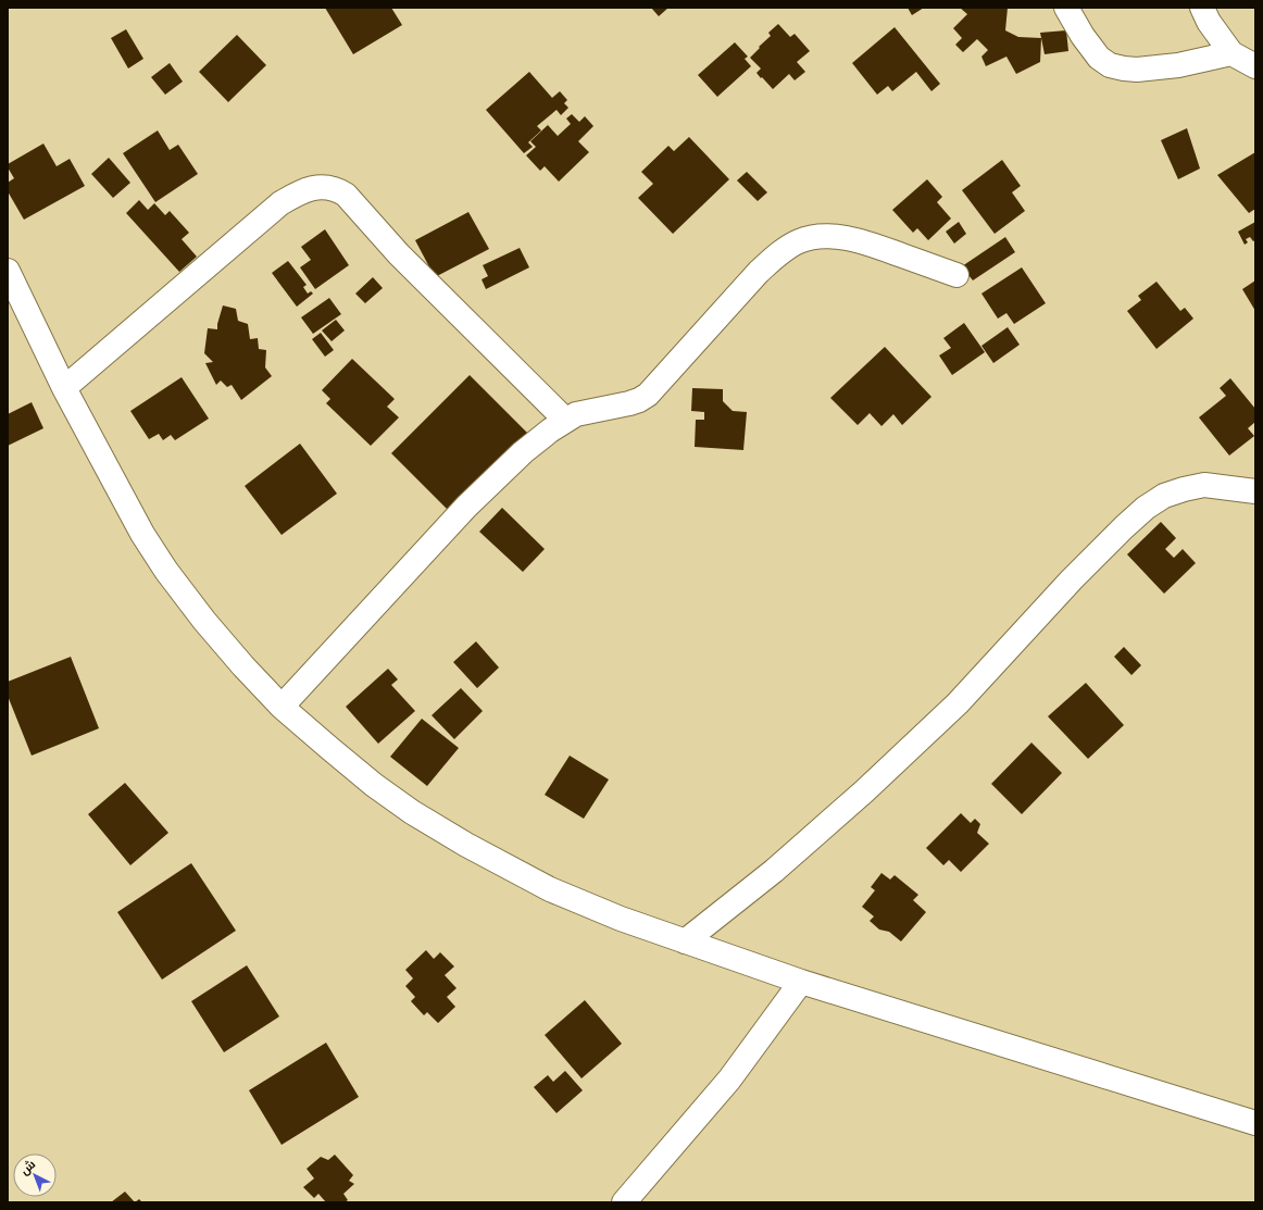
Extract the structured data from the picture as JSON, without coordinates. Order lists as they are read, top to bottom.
{
  "north": "top left"
}
